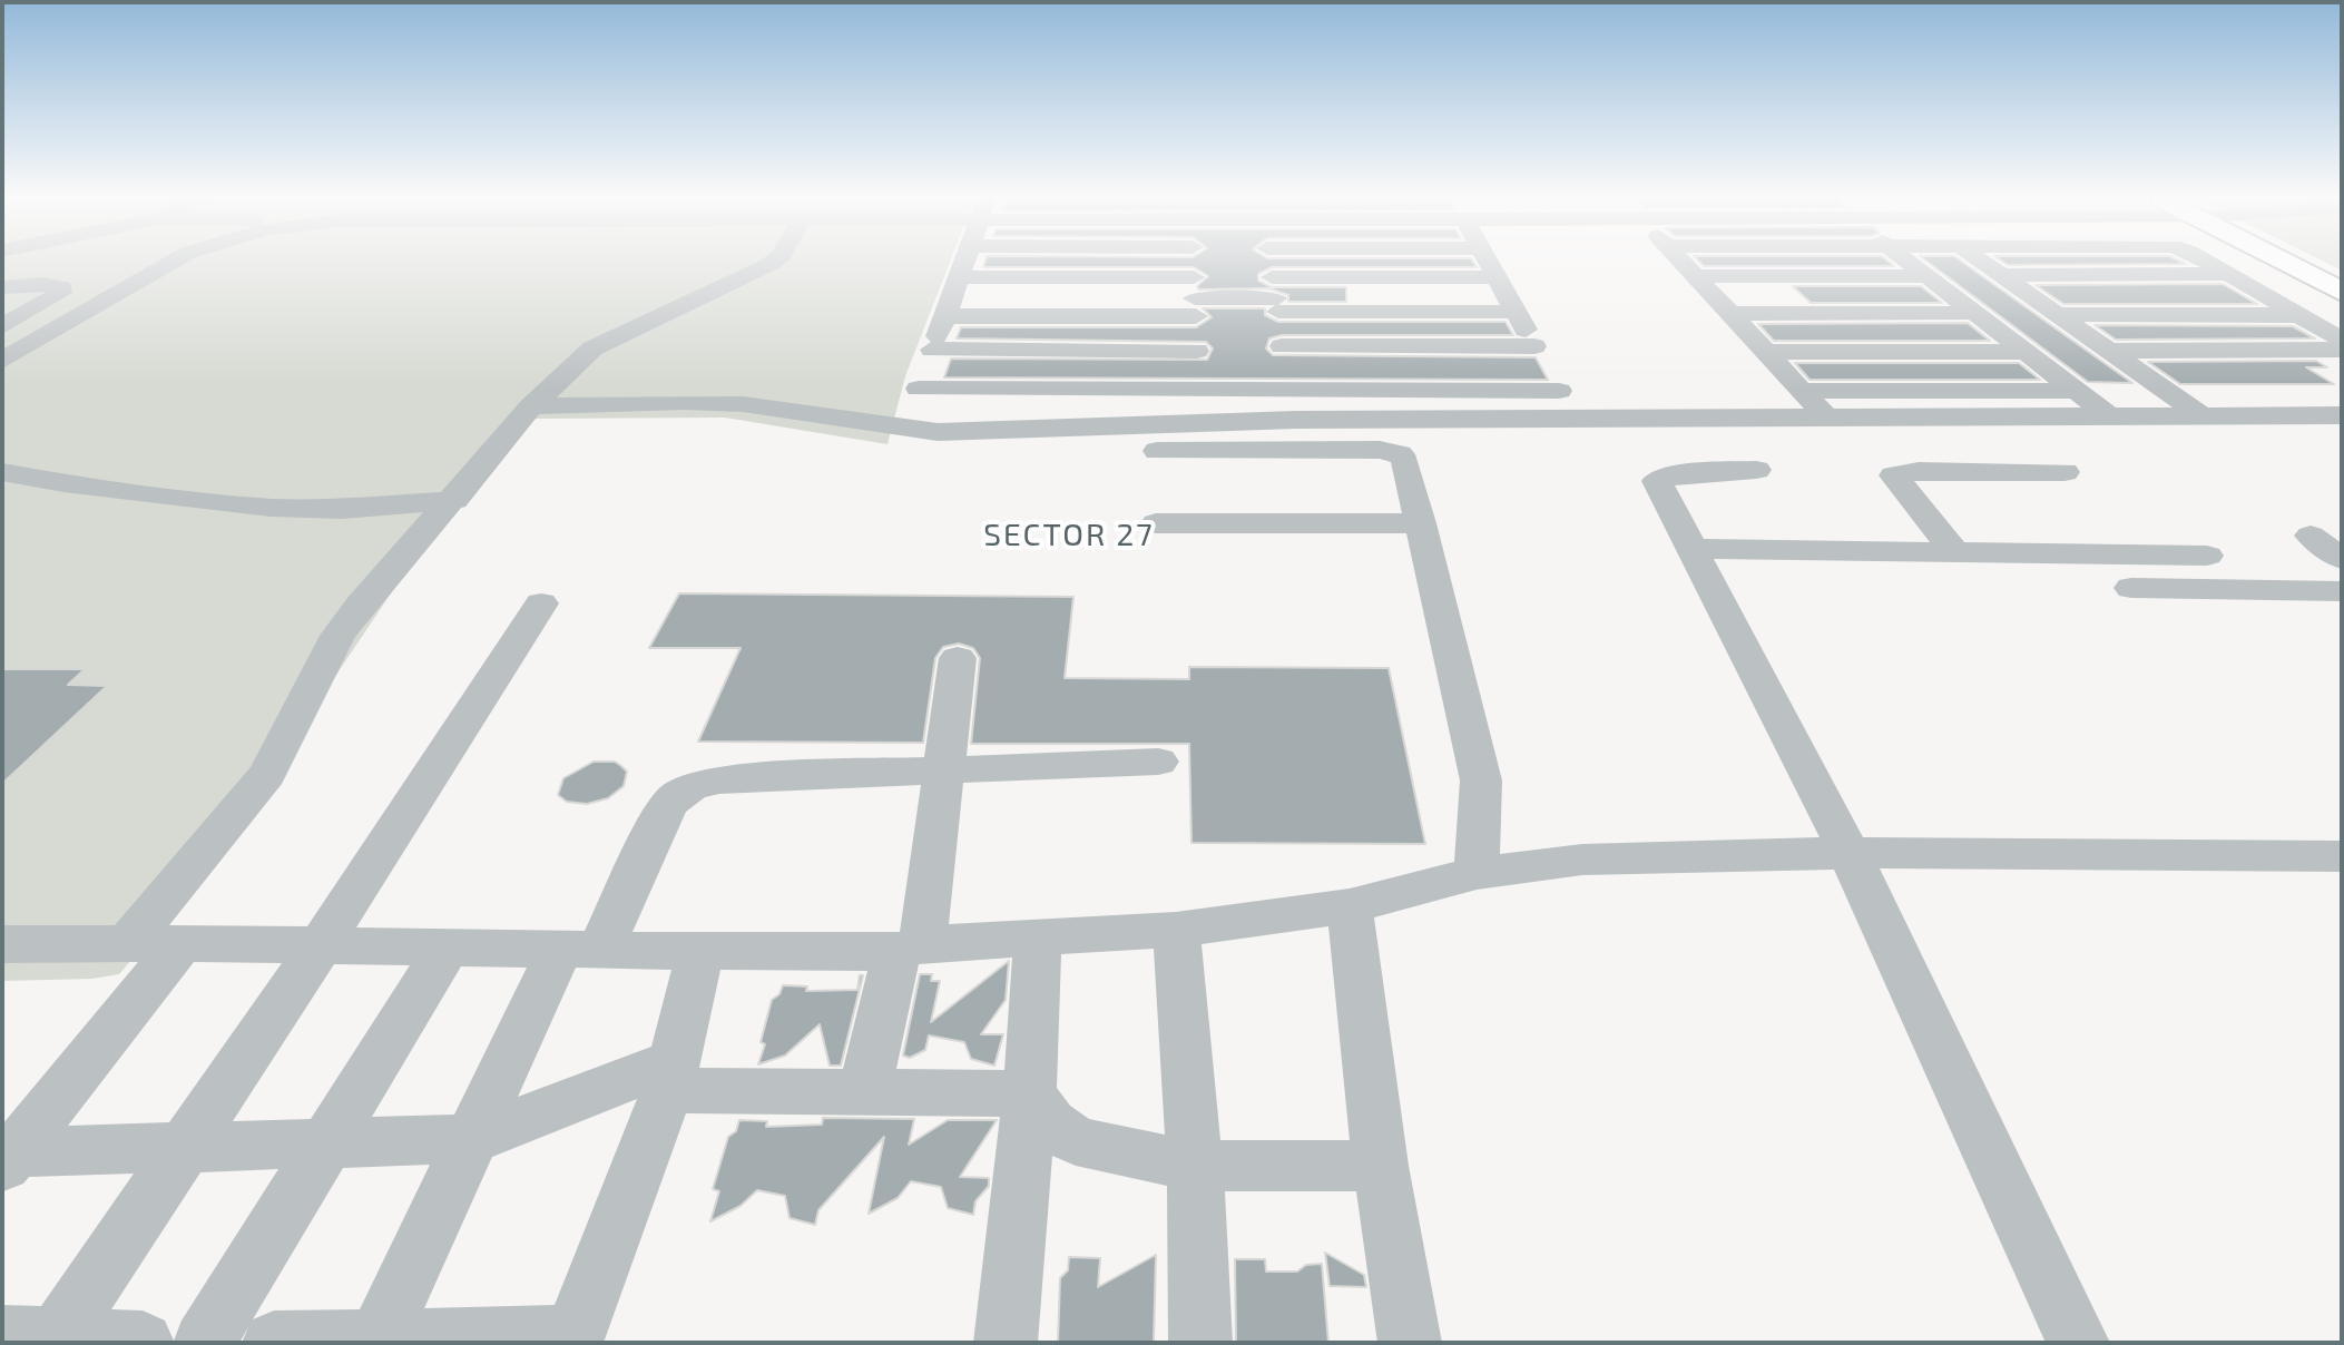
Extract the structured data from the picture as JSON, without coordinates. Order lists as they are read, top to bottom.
{
  "districts": ["SECTOR 27"]
}
